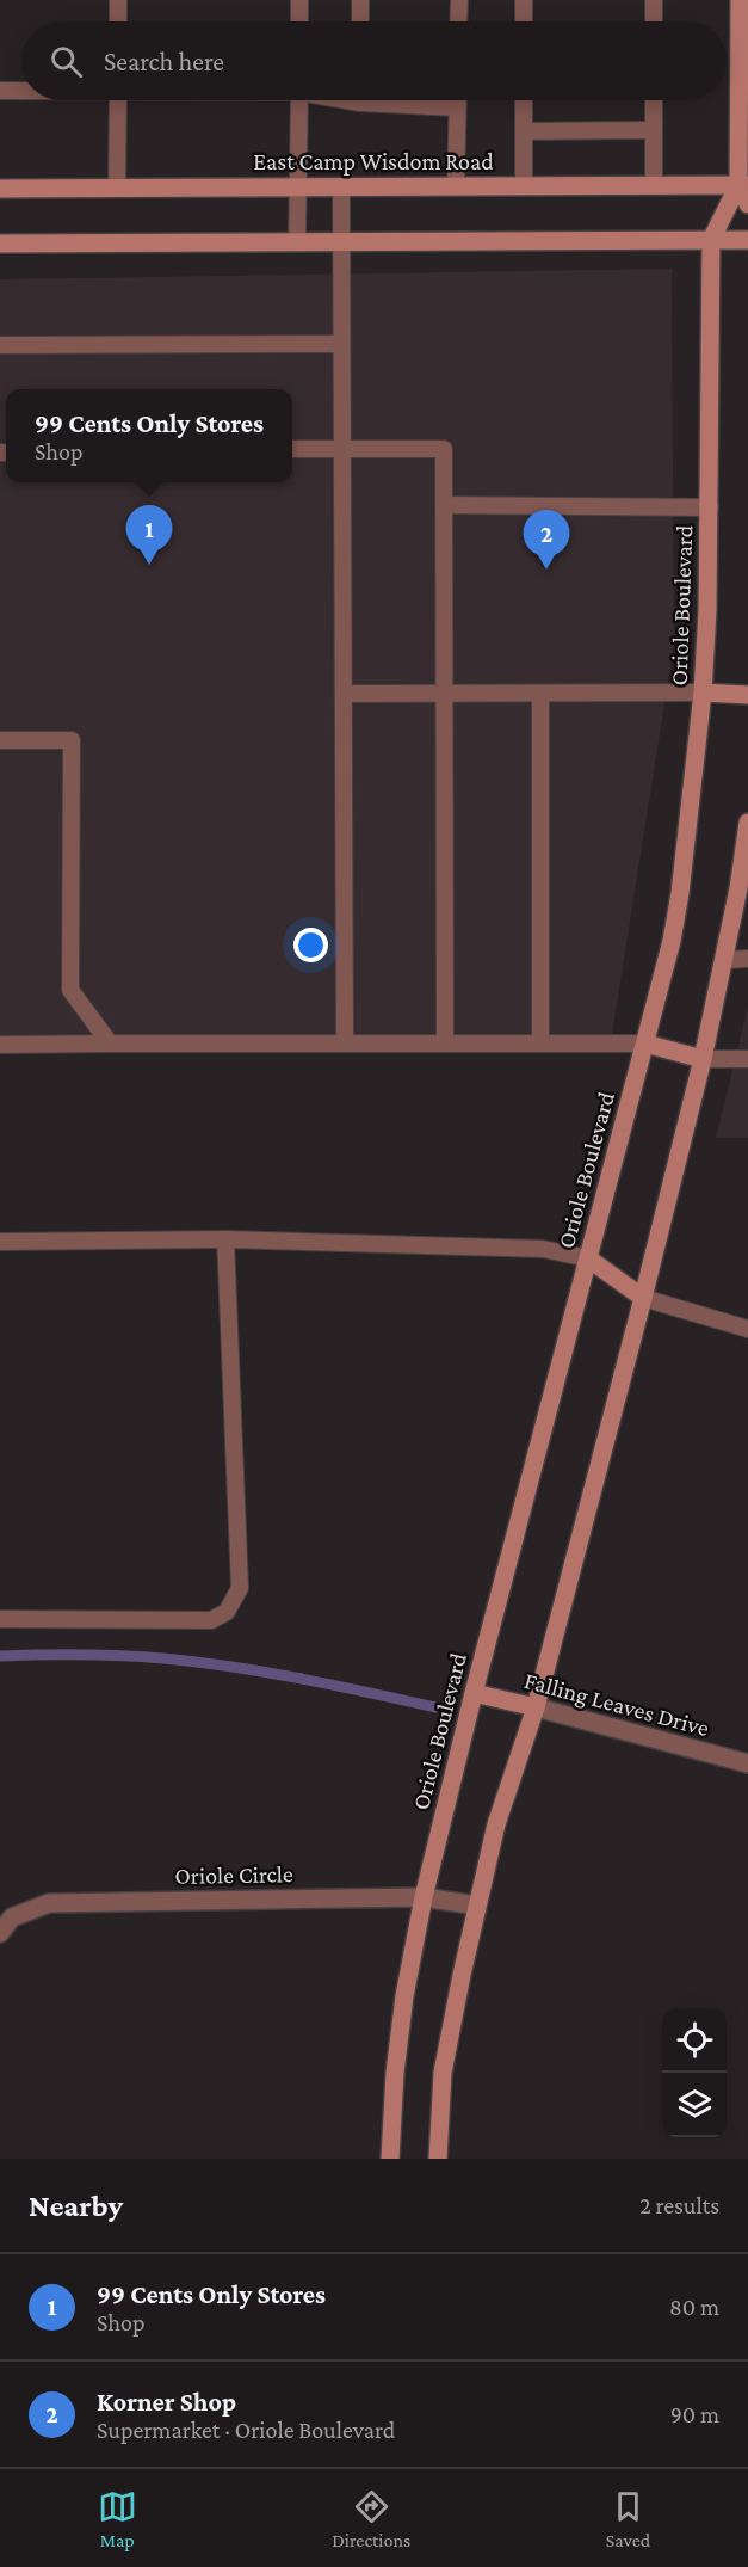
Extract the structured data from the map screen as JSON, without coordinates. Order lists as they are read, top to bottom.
{
  "streets": {
    "street": [
      "East Camp Wisdom Road",
      "Oriole Boulevard",
      "Falling Leaves Drive",
      "Oriole Circle"
    ]
  },
  "crossings": [
    ["East Camp Wisdom Road", "Oriole Boulevard"],
    ["Oriole Boulevard", "Falling Leaves Drive"],
    ["Oriole Boulevard", "Oriole Circle"]
  ],
  "page": {
    "search": "Search here",
    "popup": ["99 Cents Only Stores", "Shop"],
    "pins": ["1", "2"],
    "heading": ["Nearby", "2 results"],
    "list": [
      {
        "mark": "1",
        "name": "99 Cents Only Stores",
        "note": "Shop",
        "value": "80 m"
      },
      {
        "mark": "2",
        "name": "Korner Shop",
        "note": "Supermarket · Oriole Boulevard",
        "value": "90 m"
      }
    ],
    "nav": ["Map", "Directions", "Saved"]
  }
}
